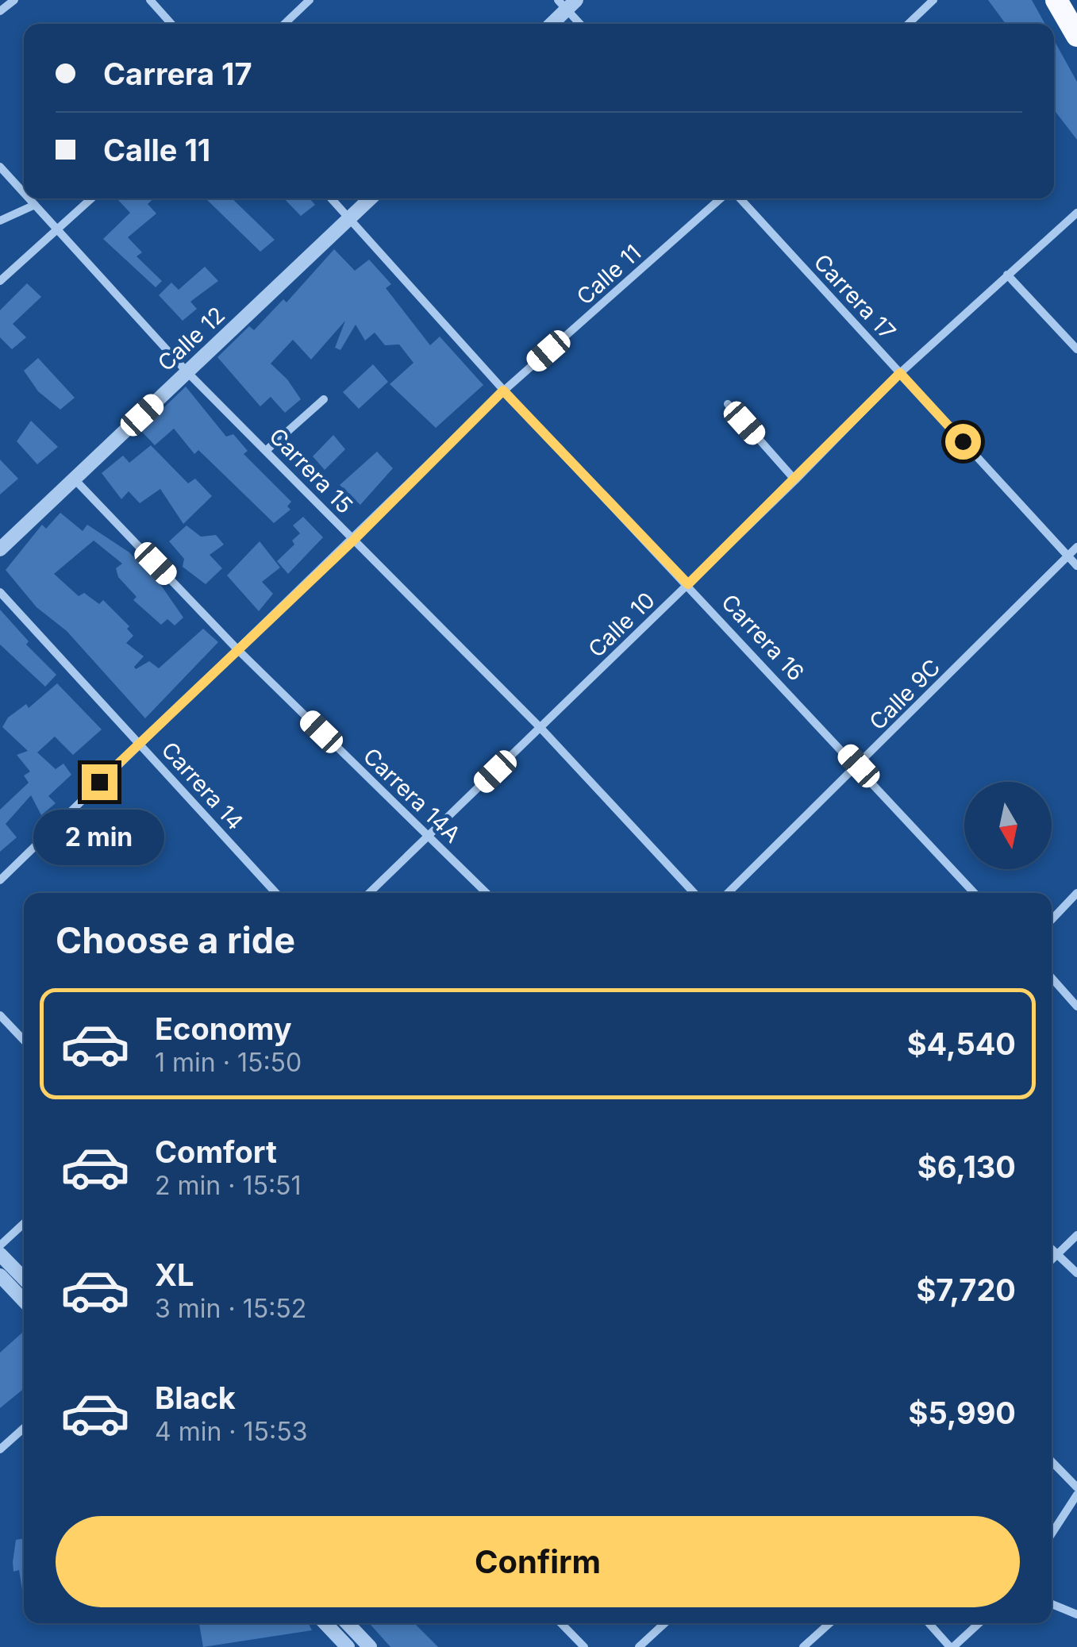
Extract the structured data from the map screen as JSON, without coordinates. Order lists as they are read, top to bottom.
{
  "streets": {
    "street": [
      "Calle 11",
      "Carrera 17",
      "Calle 12",
      "Carrera 15",
      "Calle 10",
      "Carrera 16",
      "Calle 9C",
      "Carrera 14",
      "Carrera 14A"
    ]
  },
  "crossings": [
    ["Calle 11", "Carrera 15"],
    ["Calle 11", "Carrera 16"],
    ["Calle 11", "Carrera 14"],
    ["Calle 11", "Carrera 14A"],
    ["Carrera 17", "Calle 10"],
    ["Carrera 17", "Calle 9C"],
    ["Calle 12", "Carrera 15"],
    ["Calle 12", "Carrera 16"],
    ["Calle 12", "Carrera 14A"],
    ["Carrera 15", "Calle 10"],
    ["Calle 10", "Carrera 16"],
    ["Calle 10", "Carrera 14A"],
    ["Carrera 16", "Calle 9C"]
  ],
  "north": "bottom",
  "page": {
    "banner": ["Carrera 17", "Calle 11"],
    "bubble": "2 min",
    "heading": "Choose a ride",
    "list": [
      {
        "name": "Economy",
        "note": "1 min · 15:50",
        "value": "$4,540"
      },
      {
        "name": "Comfort",
        "note": "2 min · 15:51",
        "value": "$6,130"
      },
      {
        "name": "XL",
        "note": "3 min · 15:52",
        "value": "$7,720"
      },
      {
        "name": "Black",
        "note": "4 min · 15:53",
        "value": "$5,990"
      }
    ],
    "buttons": "Confirm"
  }
}
